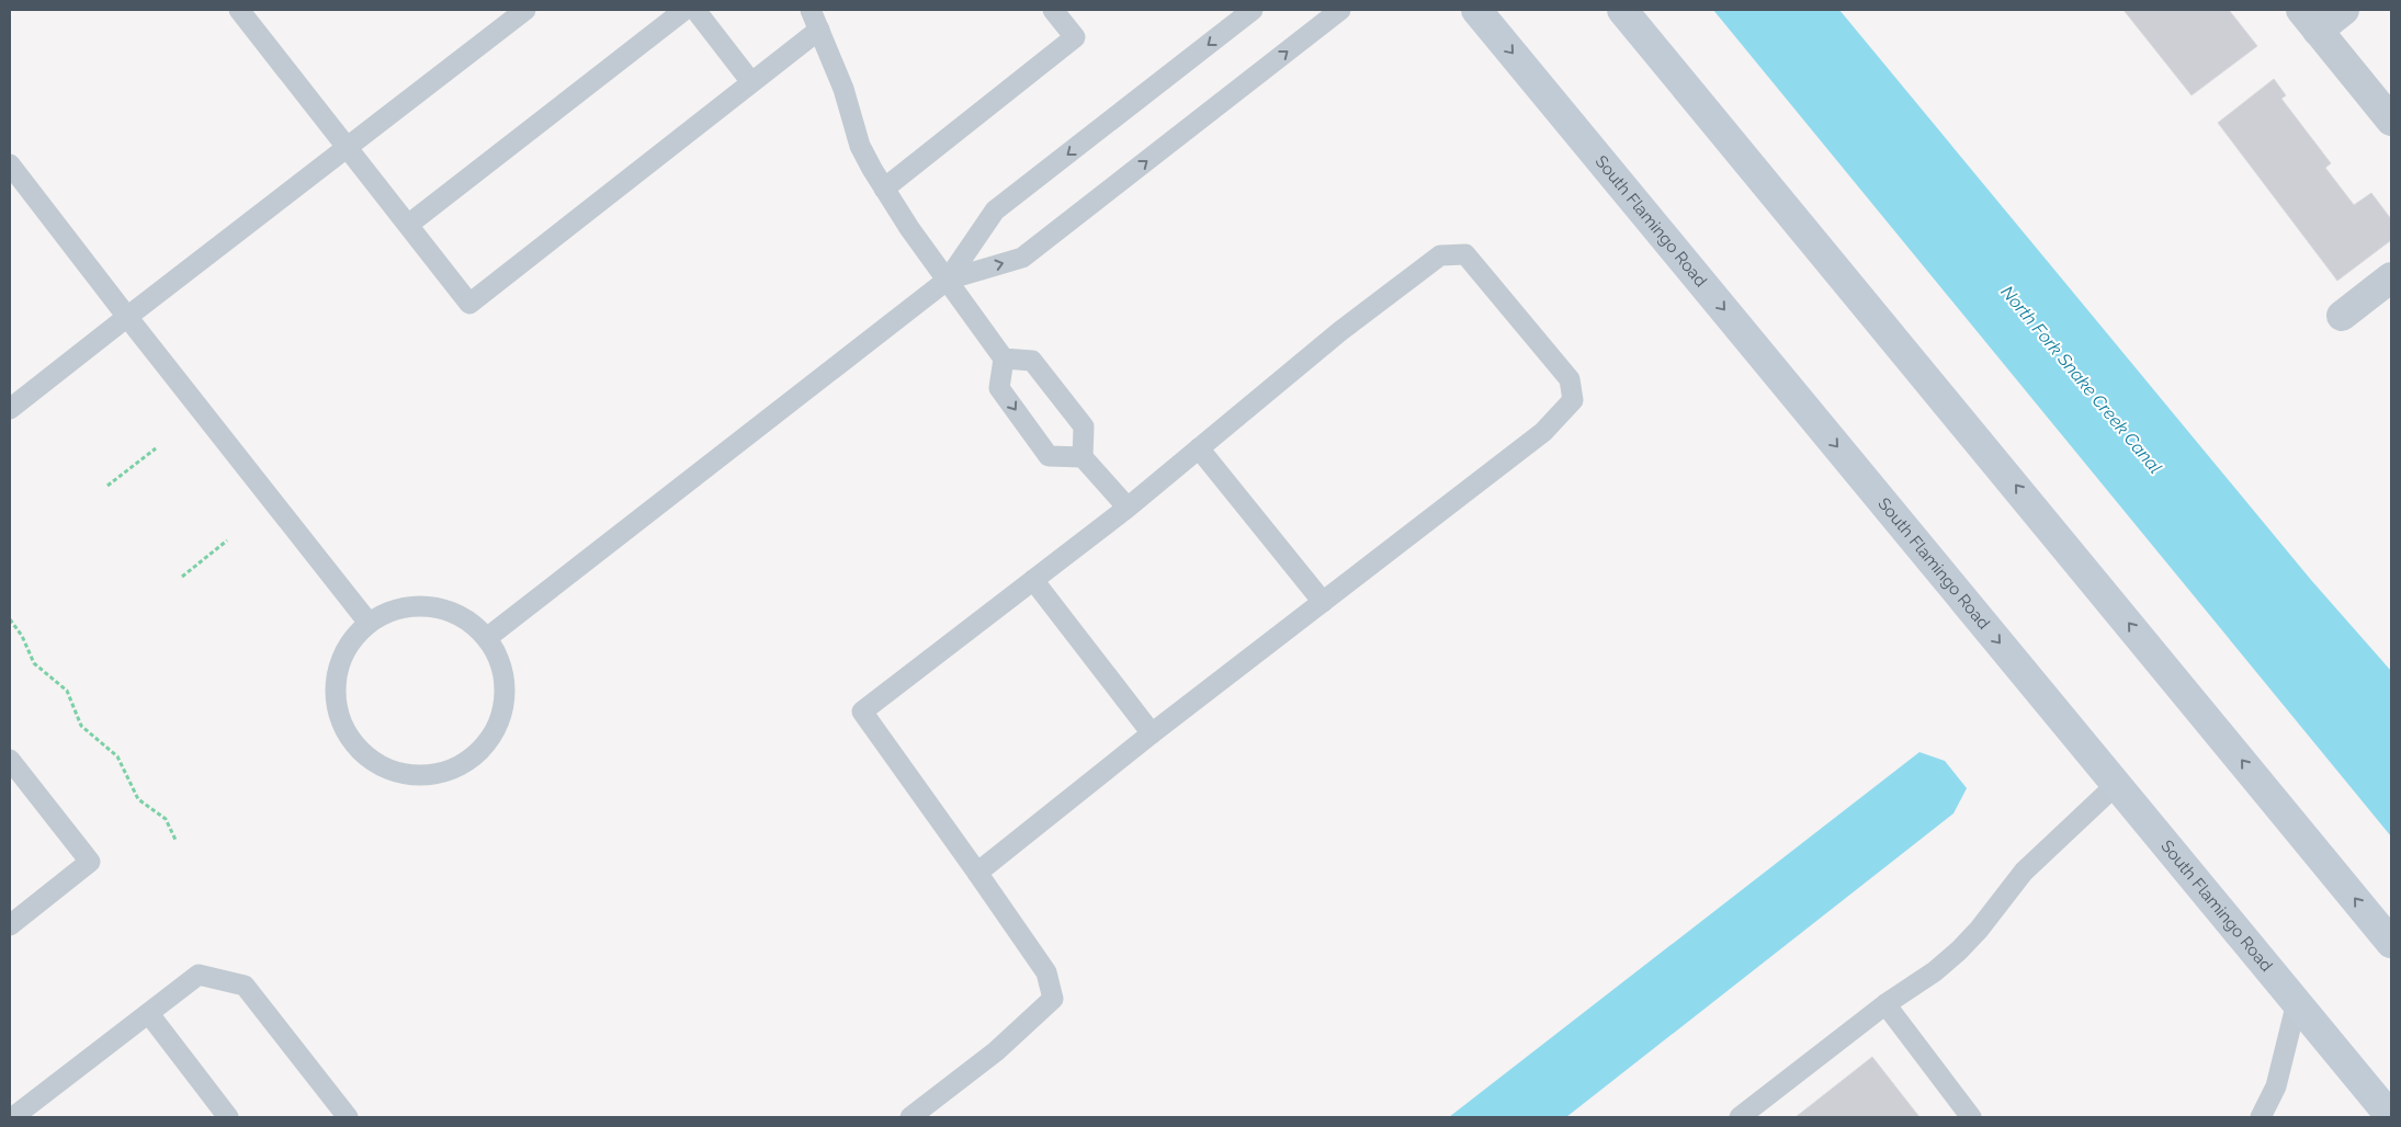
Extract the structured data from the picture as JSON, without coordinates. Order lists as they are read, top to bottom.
{
  "streets": {
    "main road": ["South Flamingo Road"]
  },
  "water": ["North Fork Snake Creek Canal"]
}
